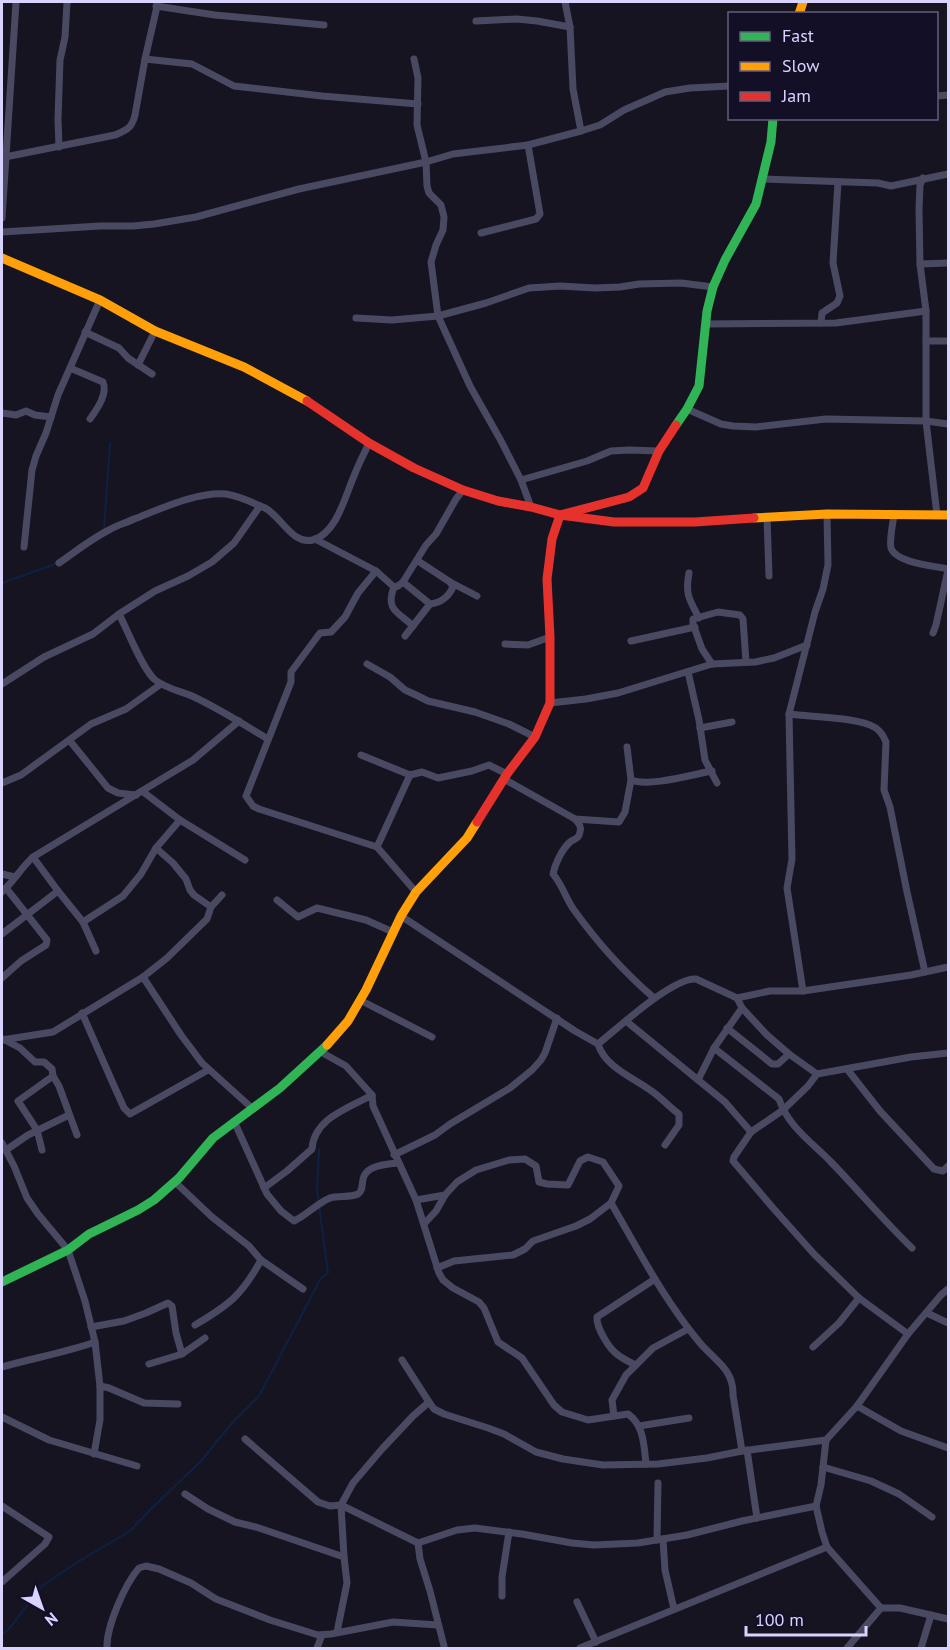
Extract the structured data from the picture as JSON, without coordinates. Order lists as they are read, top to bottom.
{
  "legend": ["Fast", "Slow", "Jam"],
  "scale_bar": "100 m",
  "north": "bottom right"
}
